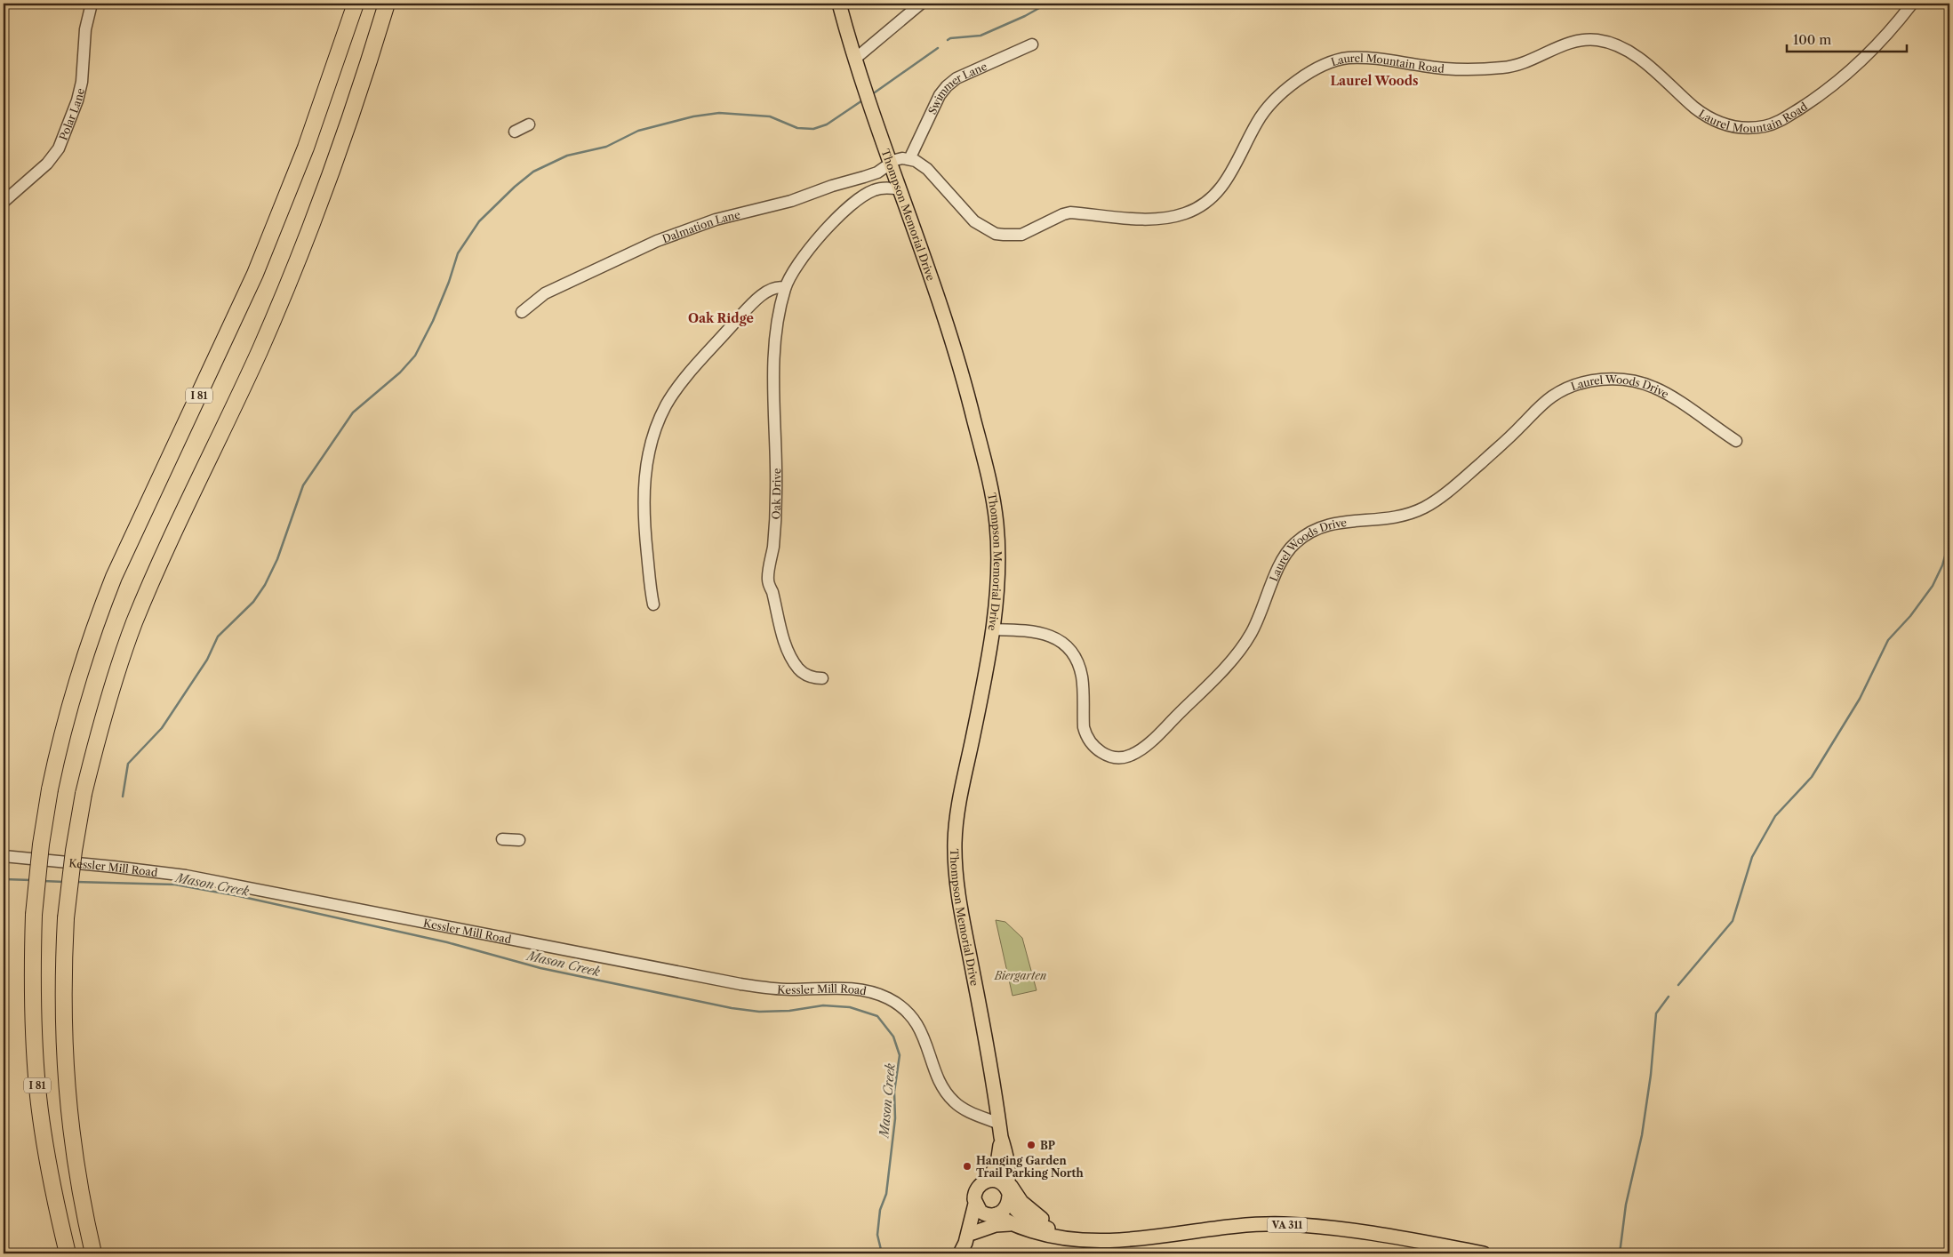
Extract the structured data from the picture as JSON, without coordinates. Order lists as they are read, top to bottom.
{
  "streets": {
    "highway": ["I 81"],
    "main road": ["Thompson Memorial Drive", "VA 311"],
    "street": [
      "Laurel Mountain Road",
      "Swimmer Lane",
      "Polar Lane",
      "Dalmation Lane",
      "Laurel Woods Drive",
      "Oak Drive",
      "Kessler Mill Road"
    ]
  },
  "crossings": [
    ["Laurel Mountain Road", "Swimmer Lane"],
    ["Thompson Memorial Drive", "Dalmation Lane"],
    ["Thompson Memorial Drive", "Laurel Woods Drive"],
    ["Thompson Memorial Drive", "Oak Drive"],
    ["Thompson Memorial Drive", "Kessler Mill Road"],
    ["Thompson Memorial Drive", "VA 311"]
  ],
  "districts": ["Laurel Woods", "Oak Ridge"],
  "water": ["Mason Creek"],
  "parks": ["Biergarten"],
  "places": ["BP", "Hanging Garden Trail Parking North"],
  "scale_bar": "100 m"
}
